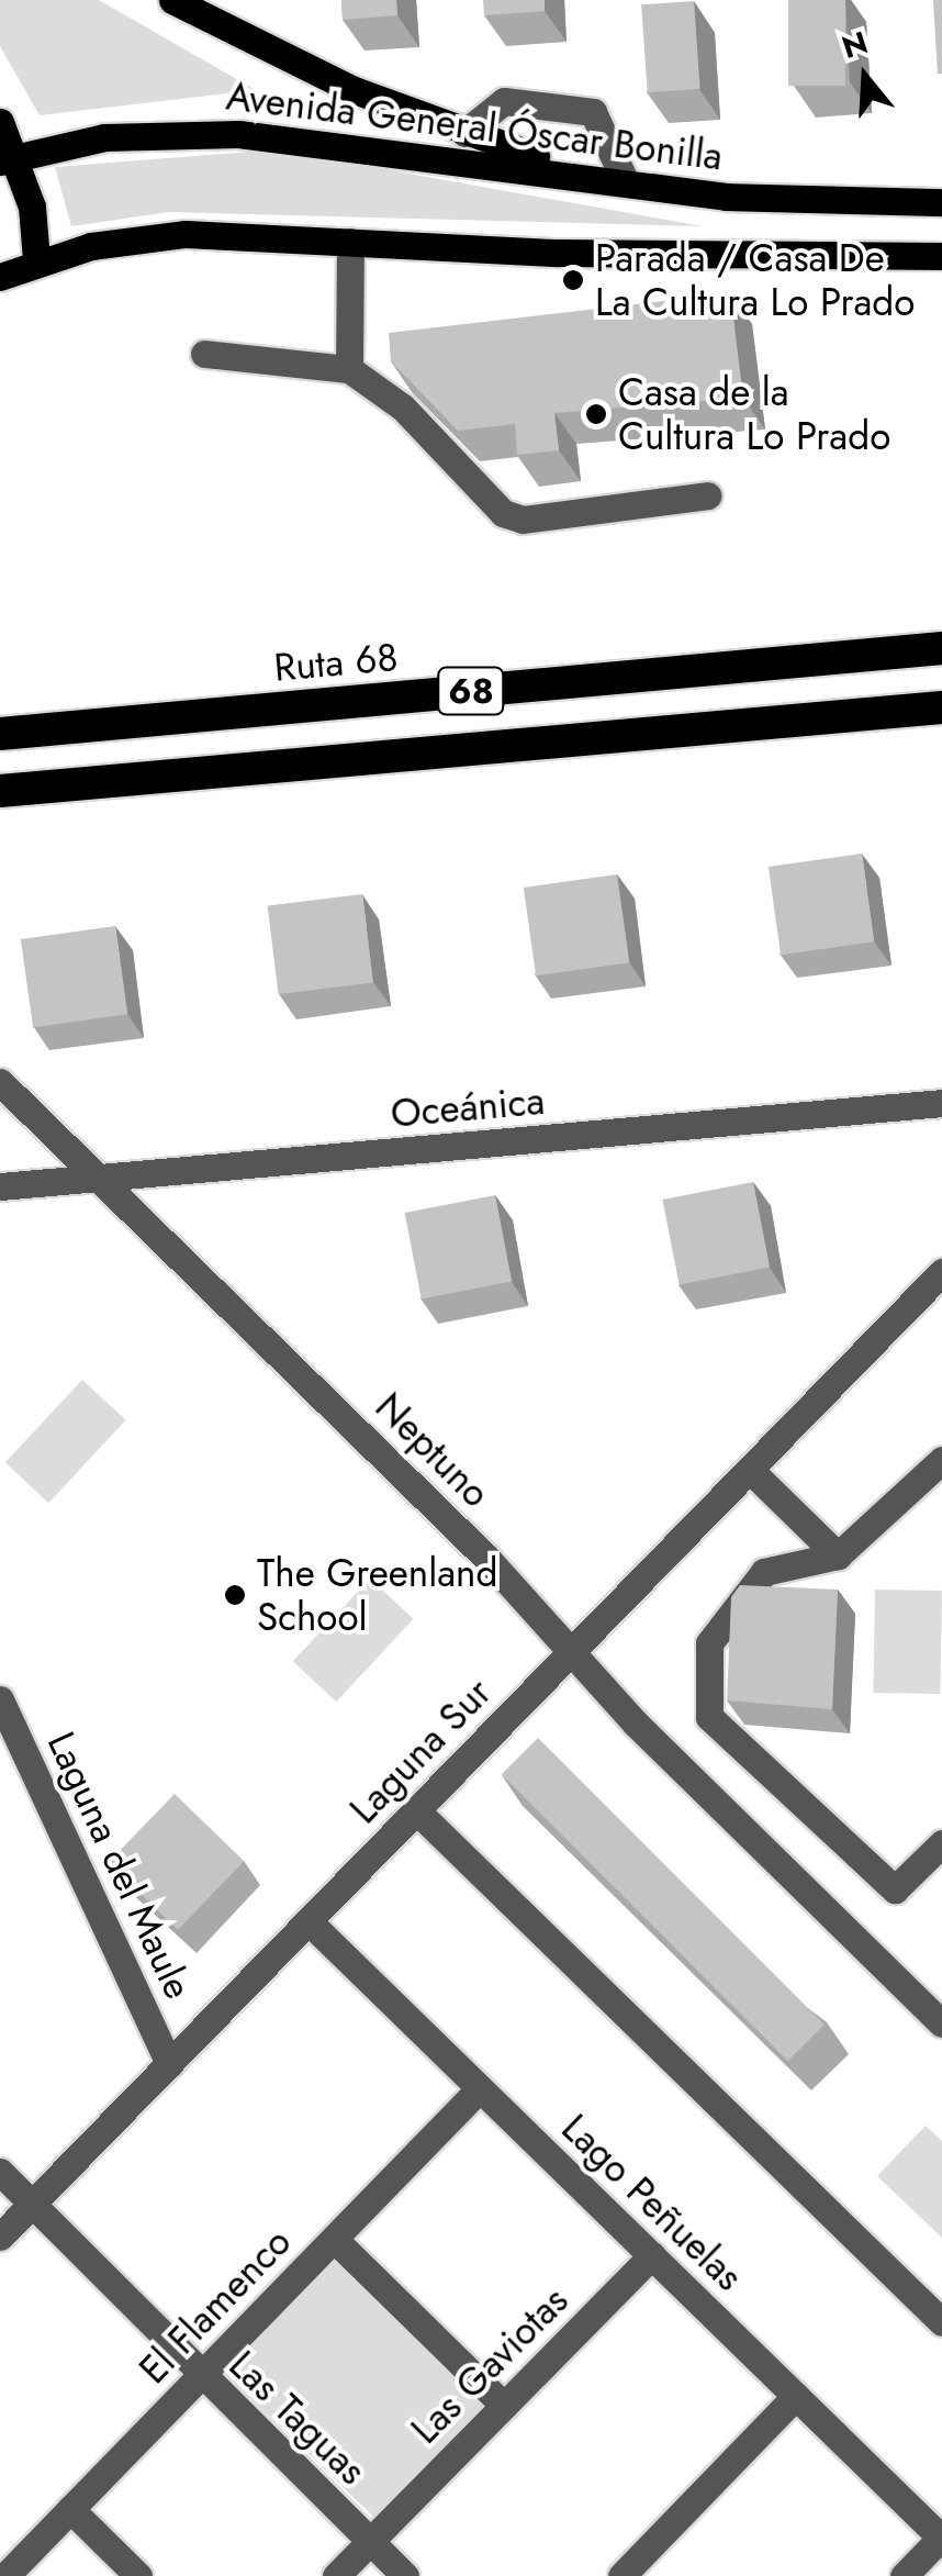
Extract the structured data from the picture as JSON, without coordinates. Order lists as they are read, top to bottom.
{
  "streets": {
    "highway": ["Ruta 68", "68"],
    "main road": ["Avenida General Óscar Bonilla"],
    "street": [
      "Oceánica",
      "Neptuno",
      "Laguna Sur",
      "Laguna del Maule",
      "Lago Peñuelas",
      "El Flamenco",
      "Las Gaviotas",
      "Las Taguas"
    ]
  },
  "crossings": [
    ["Oceánica", "Neptuno"],
    ["Neptuno", "Laguna Sur"],
    ["Laguna Sur", "Laguna del Maule"],
    ["Laguna Sur", "Lago Peñuelas"],
    ["Laguna Sur", "Las Taguas"],
    ["Lago Peñuelas", "El Flamenco"],
    ["Lago Peñuelas", "Las Gaviotas"],
    ["El Flamenco", "Las Taguas"],
    ["Las Gaviotas", "Las Taguas"]
  ],
  "places": ["Parada / Casa De La Cultura Lo Prado", "Casa de la Cultura Lo Prado", "The Greenland School"],
  "north": "top"
}
